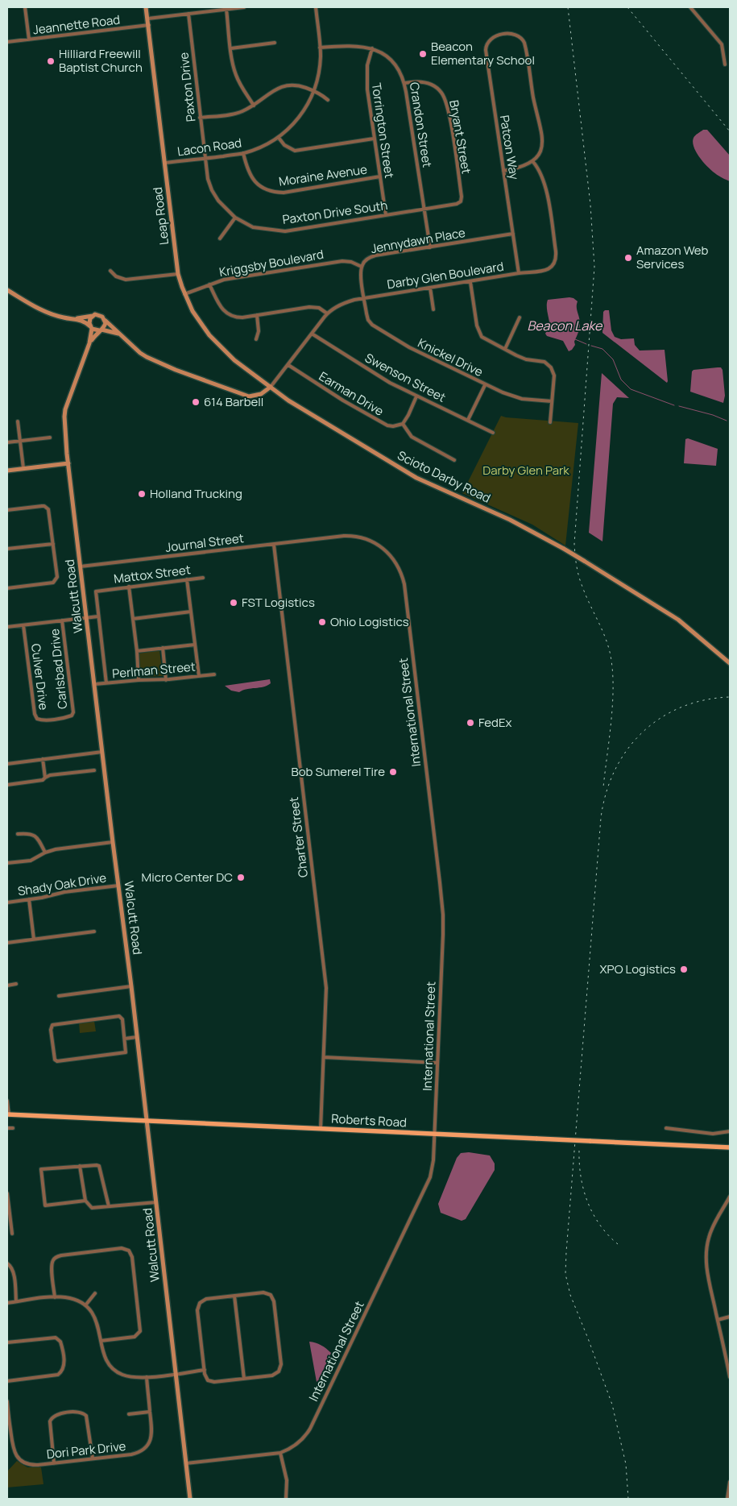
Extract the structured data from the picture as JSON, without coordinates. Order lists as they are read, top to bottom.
{
  "streets": {
    "main road": ["Roberts Road"],
    "street": [
      "Jeannette Road",
      "Paxton Drive",
      "Crandon Street",
      "Torrington Street",
      "Bryant Street",
      "Lacon Road",
      "Patcon Way",
      "Moraine Avenue",
      "Paxton Drive South",
      "Leap Road",
      "Jennydawn Place",
      "Kriggsby Boulevard",
      "Darby Glen Boulevard",
      "Knickel Drive",
      "Swenson Street",
      "Earman Drive",
      "Scioto Darby Road",
      "Journal Street",
      "Mattox Street",
      "Walcutt Road",
      "Carlsbad Drive",
      "Perlman Street",
      "Culver Drive",
      "International Street",
      "Charter Street",
      "Shady Oak Drive",
      "Dori Park Drive"
    ]
  },
  "crossings": [
    ["Jeannette Road", "Leap Road"],
    ["Paxton Drive", "Lacon Road"],
    ["Paxton Drive", "Paxton Drive South"],
    ["Crandon Street", "Torrington Street"],
    ["Crandon Street", "Bryant Street"],
    ["Crandon Street", "Lacon Road"],
    ["Crandon Street", "Paxton Drive South"],
    ["Crandon Street", "Jennydawn Place"],
    ["Torrington Street", "Moraine Avenue"],
    ["Torrington Street", "Paxton Drive South"],
    ["Bryant Street", "Paxton Drive South"],
    ["Lacon Road", "Moraine Avenue"],
    ["Lacon Road", "Paxton Drive South"],
    ["Lacon Road", "Leap Road"],
    ["Patcon Way", "Jennydawn Place"],
    ["Patcon Way", "Darby Glen Boulevard"],
    ["Leap Road", "Kriggsby Boulevard"],
    ["Leap Road", "Darby Glen Boulevard"],
    ["Leap Road", "Scioto Darby Road"],
    ["Jennydawn Place", "Kriggsby Boulevard"],
    ["Jennydawn Place", "Darby Glen Boulevard"],
    ["Jennydawn Place", "Knickel Drive"],
    ["Darby Glen Boulevard", "Knickel Drive"],
    ["Darby Glen Boulevard", "Swenson Street"],
    ["Darby Glen Boulevard", "Earman Drive"],
    ["Darby Glen Boulevard", "Scioto Darby Road"],
    ["Journal Street", "Walcutt Road"],
    ["Journal Street", "International Street"],
    ["Journal Street", "Charter Street"],
    ["Walcutt Road", "Perlman Street"],
    ["Walcutt Road", "International Street"],
    ["Walcutt Road", "Shady Oak Drive"],
    ["Walcutt Road", "Roberts Road"],
    ["Carlsbad Drive", "Culver Drive"],
    ["International Street", "Roberts Road"],
    ["Charter Street", "Roberts Road"]
  ],
  "water": ["Beacon Lake"],
  "parks": ["Darby Glen Park"],
  "places": [
    "Beacon Elementary School",
    "Hilliard Freewill Baptist Church",
    "Amazon Web Services",
    "614 Barbell",
    "Holland Trucking",
    "FST Logistics",
    "Ohio Logistics",
    "FedEx",
    "Bob Sumerel Tire",
    "Micro Center DC",
    "XPO Logistics"
  ]
}
